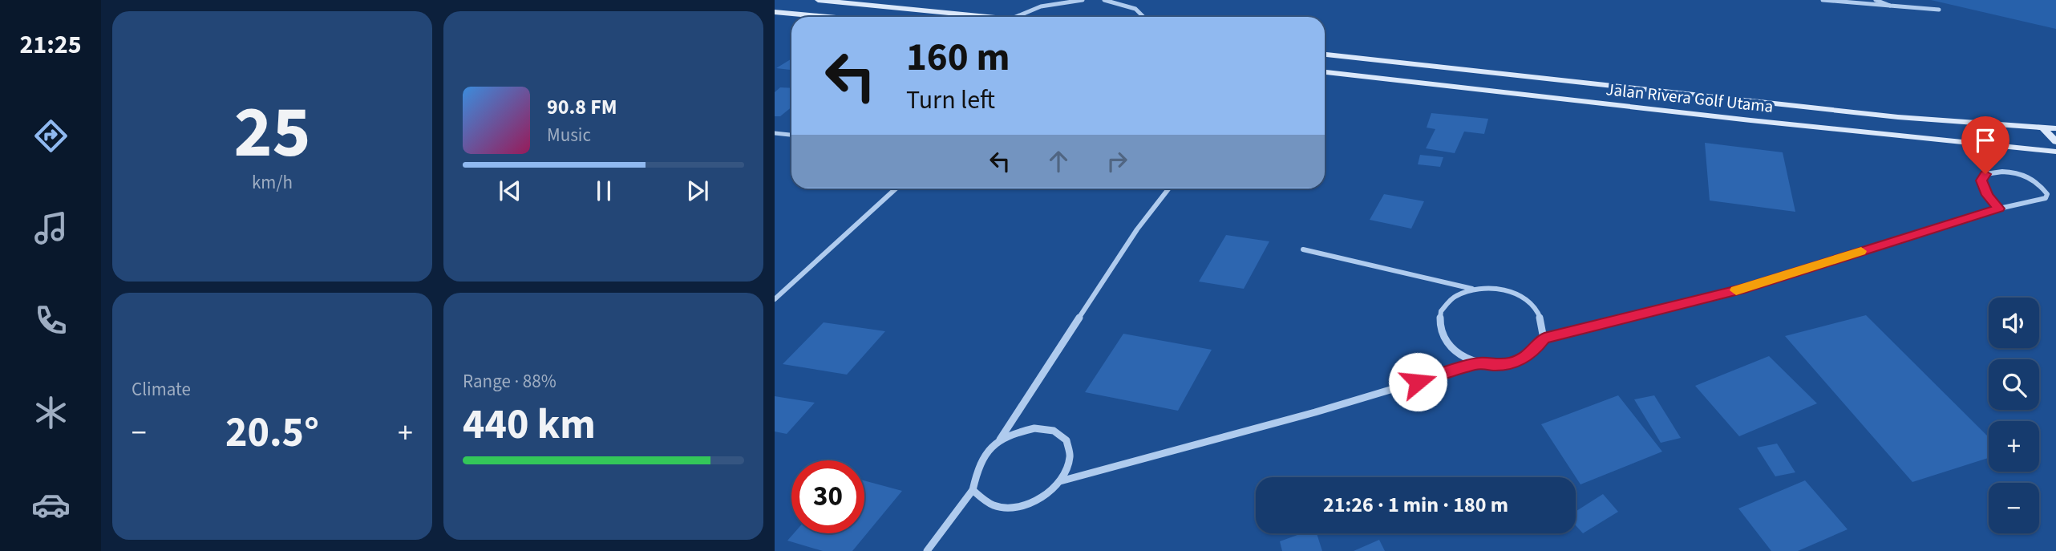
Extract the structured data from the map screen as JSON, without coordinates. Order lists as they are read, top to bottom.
{
  "streets": {
    "street": ["Jalan Rivera Golf Utama"]
  },
  "page": {
    "tabs": "21:25",
    "tile": [
      ["25", "km/h"],
      "Climate",
      ["Range · 88%", "440 km"]
    ],
    "turn": ["160 m", "Turn left"],
    "song": ["90.8 FM", "Music"],
    "map_buttons": ["+", "−"],
    "heat": ["−", "20.5°", "+"],
    "limit": "30",
    "trip": "21:26 · 1 min · 180 m"
  }
}
